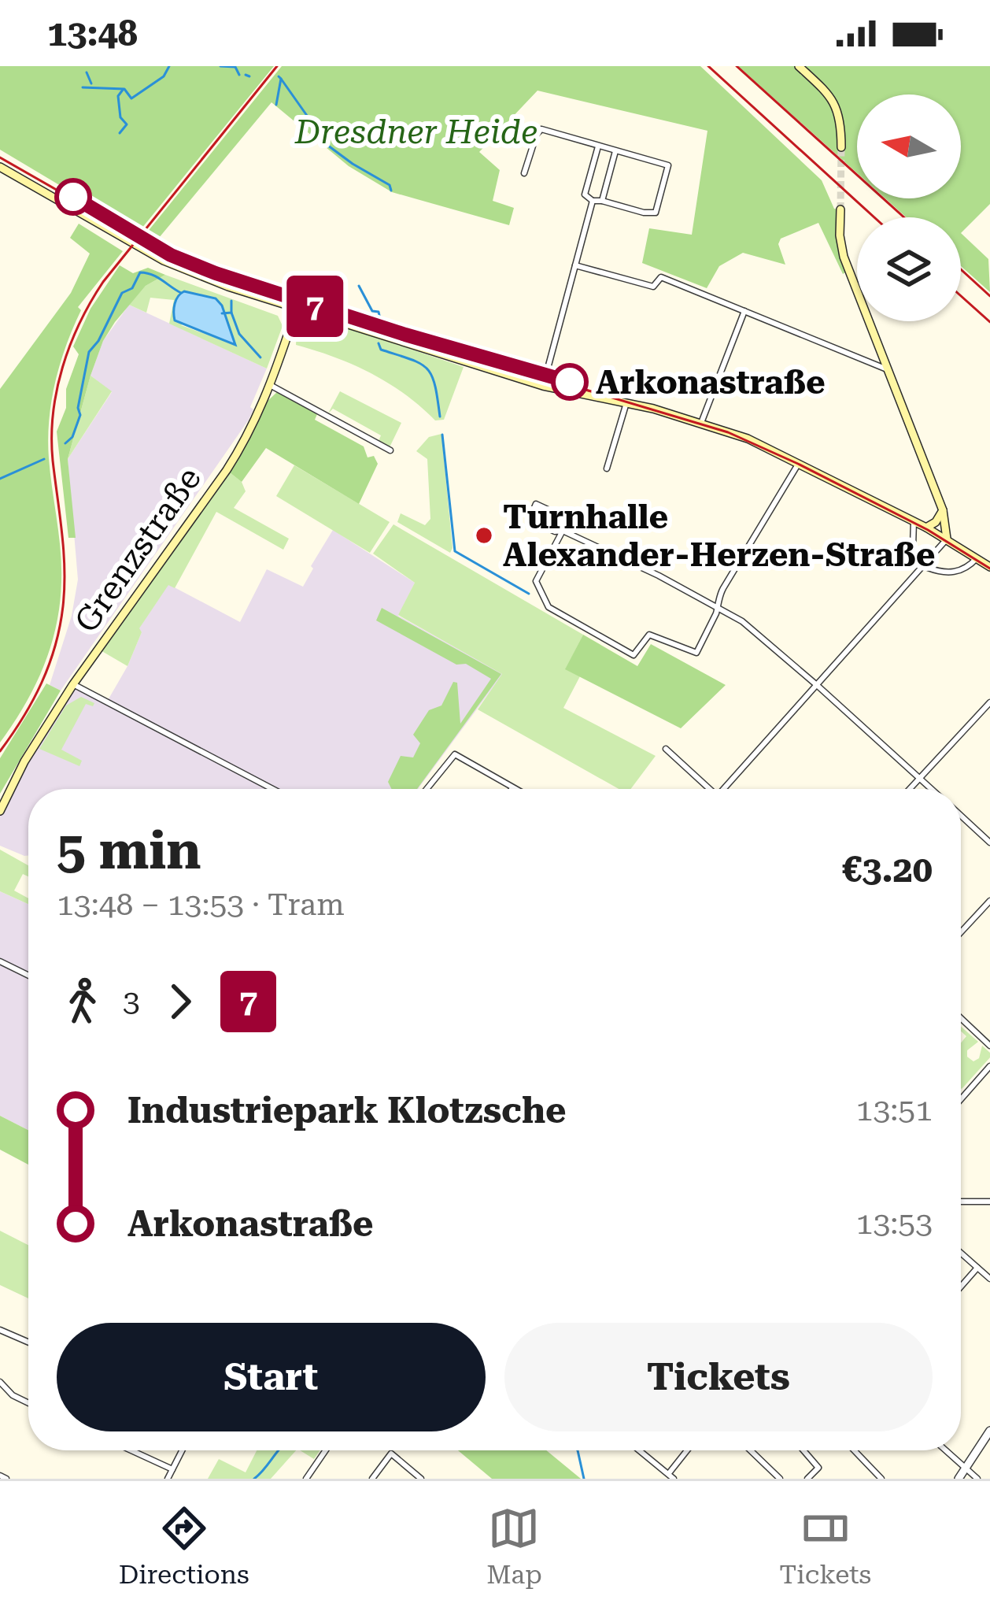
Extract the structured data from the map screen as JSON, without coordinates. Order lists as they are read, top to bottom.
{
  "streets": {
    "main road": ["Grenzstraße"]
  },
  "parks": ["Dresdner Heide"],
  "places": ["Arkonastraße", "Turnhalle Alexander-Herzen-Straße"],
  "lines": ["tram line 7"],
  "north": "left",
  "page": {
    "status": "13:48",
    "on_map": "7",
    "heading": ["5 min", "13:48 – 13:53 · Tram", "€3.20"],
    "legs": ["3", "7"],
    "list": [
      {
        "name": "Industriepark Klotzsche",
        "value": "13:51"
      },
      {
        "name": "Arkonastraße",
        "value": "13:53"
      }
    ],
    "buttons": ["Start", "Tickets"],
    "tabs": ["Directions", "Map", "Tickets"]
  }
}
